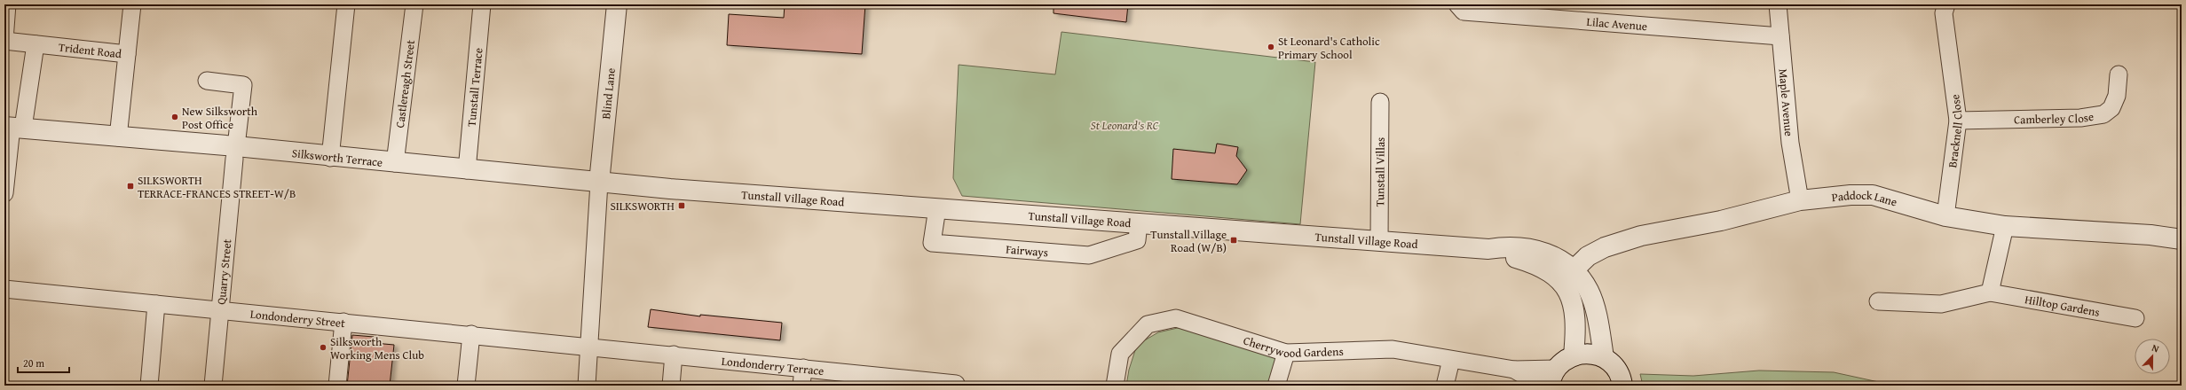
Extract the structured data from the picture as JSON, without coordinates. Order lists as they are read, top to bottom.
{
  "streets": {
    "street": [
      "Lilac Avenue",
      "Trident Road",
      "Castlereagh Street",
      "Tunstall Terrace",
      "Blind Lane",
      "Maple Avenue",
      "Camberley Close",
      "Bracknell Close",
      "Silksworth Terrace",
      "Tunstall Villas",
      "Tunstall Village Road",
      "Paddock Lane",
      "Fairways",
      "Quarry Street",
      "Hilltop Gardens",
      "Londonderry Street",
      "Cherrywood Gardens",
      "Londonderry Terrace"
    ]
  },
  "crossings": [
    ["Lilac Avenue", "Maple Avenue"],
    ["Castlereagh Street", "Silksworth Terrace"],
    ["Tunstall Terrace", "Silksworth Terrace"],
    ["Blind Lane", "Silksworth Terrace"],
    ["Maple Avenue", "Paddock Lane"],
    ["Camberley Close", "Bracknell Close"],
    ["Bracknell Close", "Paddock Lane"],
    ["Silksworth Terrace", "Tunstall Village Road"],
    ["Silksworth Terrace", "Quarry Street"],
    ["Tunstall Villas", "Tunstall Village Road"],
    ["Tunstall Village Road", "Paddock Lane"],
    ["Tunstall Village Road", "Fairways"],
    ["Quarry Street", "Londonderry Street"],
    ["Londonderry Street", "Londonderry Terrace"]
  ],
  "parks": ["St Leonard's RC"],
  "places": {
    "other": ["St Leonard's Catholic Primary School", "New Silksworth Post Office", "Silksworth Working Mens Club"],
    "transit": ["SILKSWORTH TERRACE-FRANCES STREET-W/B", "SILKSWORTH", "Tunstall Village Road (W/B)"]
  },
  "scale_bar": "20 m",
  "north": "top"
}
